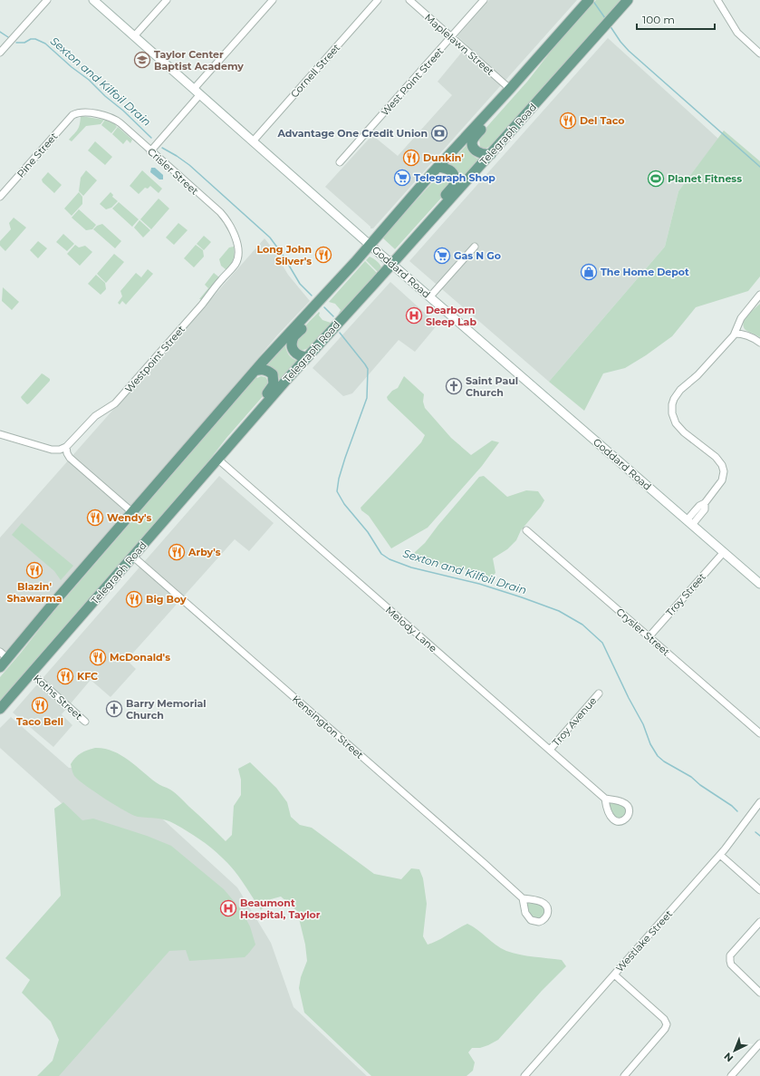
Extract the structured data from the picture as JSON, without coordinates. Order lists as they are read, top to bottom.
{
  "streets": {
    "main road": ["Telegraph Road", "Goddard Road"],
    "street": [
      "Maplelawn Street",
      "Cornell Street",
      "West Point Street",
      "Pine Street",
      "Crisler Street",
      "Westpoint Street",
      "Troy Street",
      "Melody Lane",
      "Crysler Street",
      "Koths Street",
      "Troy Avenue",
      "Kensington Street",
      "Westlake Street"
    ]
  },
  "crossings": [
    ["Maplelawn Street", "West Point Street"],
    ["Cornell Street", "Goddard Road"],
    ["Telegraph Road", "Goddard Road"],
    ["Telegraph Road", "Melody Lane"],
    ["Telegraph Road", "Koths Street"],
    ["Telegraph Road", "Kensington Street"],
    ["Pine Street", "Crisler Street"],
    ["Crisler Street", "Westpoint Street"],
    ["Goddard Road", "Troy Street"],
    ["Troy Street", "Crysler Street"],
    ["Melody Lane", "Troy Avenue"]
  ],
  "water": ["Sexton and Kilfoil Drain"],
  "places": {
    "school or university": ["Taylor Center Baptist Academy"],
    "restaurant": [
      "Del Taco",
      "Dunkin'",
      "Long John Silver's",
      "Wendy's",
      "Arby's",
      "Blazin' Shawarma",
      "Big Boy",
      "McDonald's",
      "KFC",
      "Taco Bell"
    ],
    "bank": ["Advantage One Credit Union"],
    "supermarket": ["Telegraph Shop", "Gas N Go"],
    "sports": ["Planet Fitness"],
    "shop": ["The Home Depot"],
    "hospital": ["Dearborn Sleep Lab", "Beaumont Hospital, Taylor"],
    "church": ["Saint Paul Church", "Barry Memorial Church"]
  },
  "scale_bar": "100 m",
  "north": "bottom left"
}
